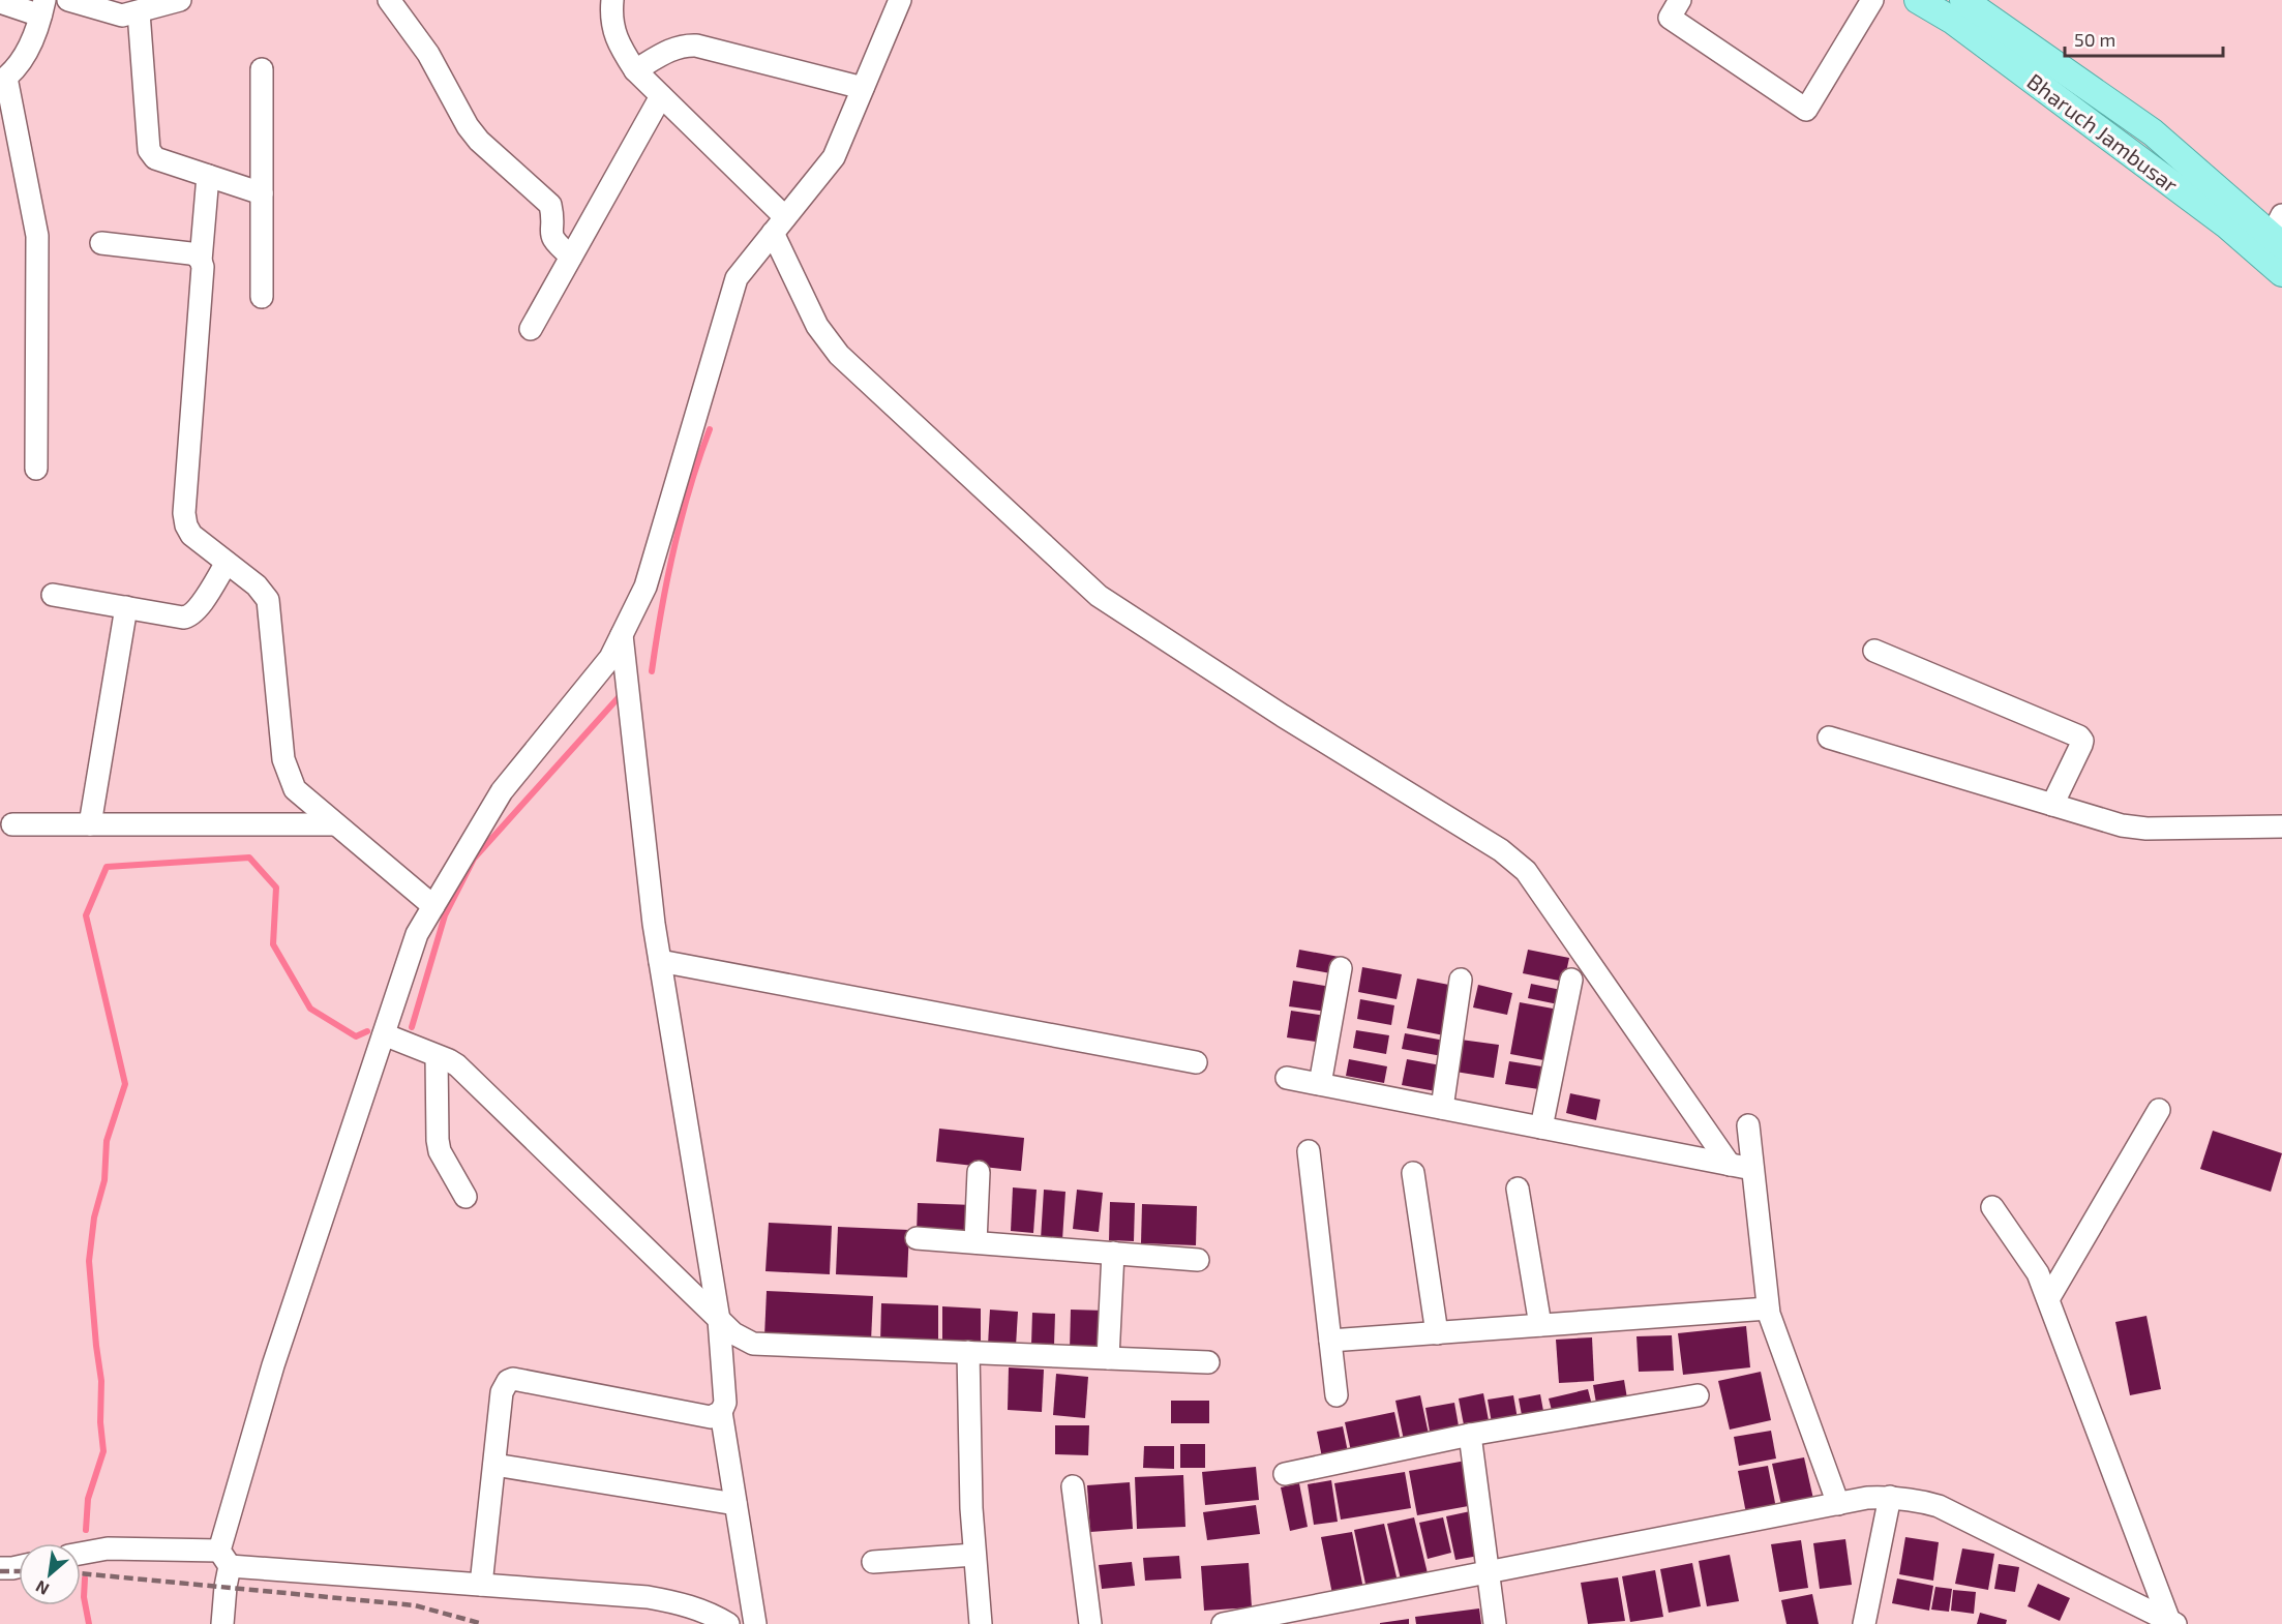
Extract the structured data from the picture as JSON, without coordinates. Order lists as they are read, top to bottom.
{
  "streets": {
    "main road": ["Bharuch Jambusar"]
  },
  "scale_bar": "50 m",
  "north": "bottom left"
}
